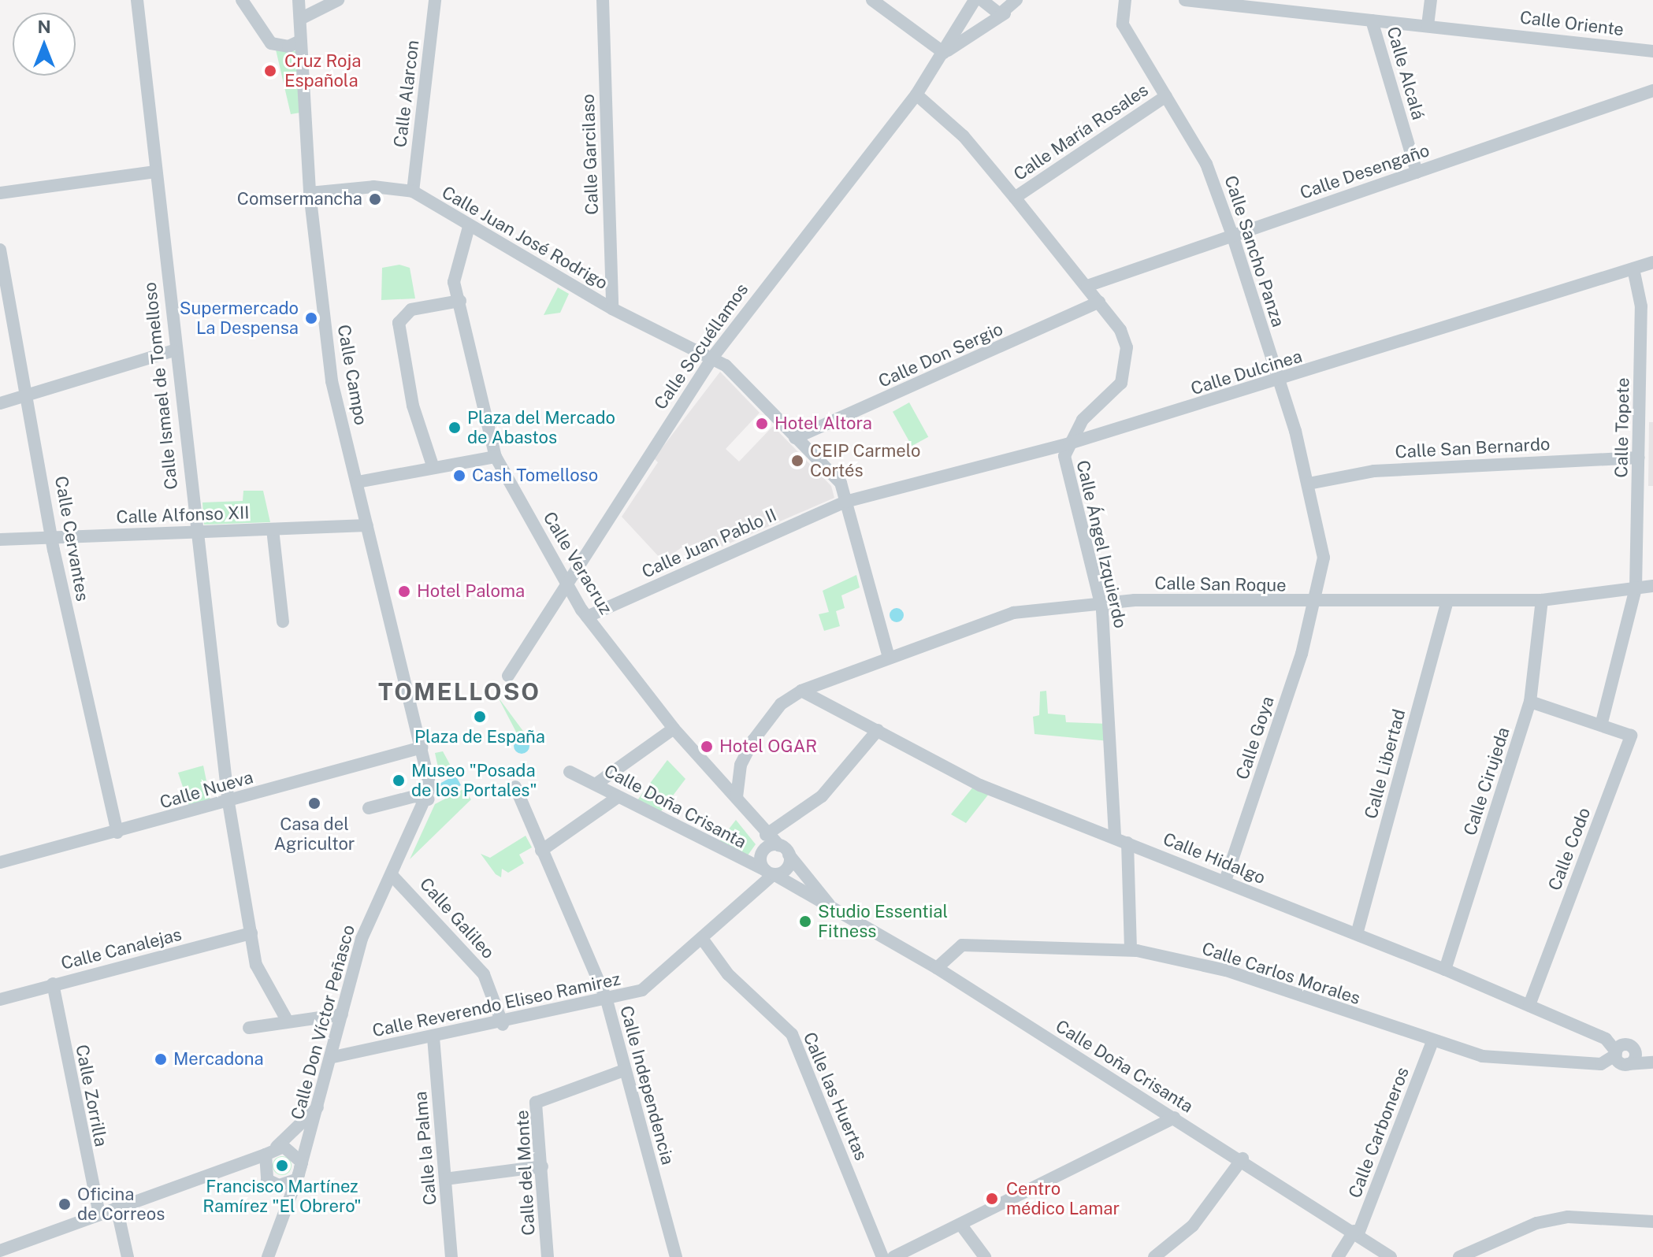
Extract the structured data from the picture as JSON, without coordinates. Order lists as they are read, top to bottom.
{
  "streets": {
    "street": [
      "Calle Oriente",
      "Calle Alcalá",
      "Calle Alarcon",
      "Calle María Rosales",
      "Calle Garcilaso",
      "Calle Desengaño",
      "Calle Juan José Rodrigo",
      "Calle Sancho Panza",
      "Calle Socuéllamos",
      "Calle Don Sergio",
      "Calle Dulcinea",
      "Calle Campo",
      "Calle Ismael de Tomelloso",
      "Calle Topete",
      "Calle San Bernardo",
      "Calle Alfonso XII",
      "Calle Cervantes",
      "Calle Juan Pablo II",
      "Calle Ángel Izquierdo",
      "Calle Veracruz",
      "Calle San Roque",
      "Calle Goya",
      "Calle Libertad",
      "Calle Cirujeda",
      "Calle Nueva",
      "Calle Doña Crisanta",
      "Calle Codo",
      "Calle Hidalgo",
      "Calle Galileo",
      "Calle Canalejas",
      "Calle Carlos Morales",
      "Calle Reverendo Eliseo Ramirez",
      "Calle Don Víctor Peñasco",
      "Calle Independencia",
      "Calle Zorrilla",
      "Calle las Huertas",
      "Calle Carboneros",
      "Calle la Palma",
      "Calle del Monte"
    ]
  },
  "crossings": [
    ["Calle Oriente", "Calle Alcalá"],
    ["Calle Alcalá", "Calle Desengaño"],
    ["Calle Alarcon", "Calle Juan José Rodrigo"],
    ["Calle María Rosales", "Calle Sancho Panza"],
    ["Calle María Rosales", "Calle Ángel Izquierdo"],
    ["Calle Garcilaso", "Calle Juan José Rodrigo"],
    ["Calle Desengaño", "Calle Sancho Panza"],
    ["Calle Desengaño", "Calle Ángel Izquierdo"],
    ["Calle Juan José Rodrigo", "Calle Socuéllamos"],
    ["Calle Juan José Rodrigo", "Calle Don Sergio"],
    ["Calle Juan José Rodrigo", "Calle Dulcinea"],
    ["Calle Juan José Rodrigo", "Calle Campo"],
    ["Calle Juan José Rodrigo", "Calle Juan Pablo II"],
    ["Calle Juan José Rodrigo", "Calle Veracruz"],
    ["Calle Juan José Rodrigo", "Calle San Roque"],
    ["Calle Sancho Panza", "Calle Dulcinea"],
    ["Calle Sancho Panza", "Calle San Bernardo"],
    ["Calle Sancho Panza", "Calle San Roque"],
    ["Calle Sancho Panza", "Calle Goya"],
    ["Calle Socuéllamos", "Calle Ángel Izquierdo"],
    ["Calle Socuéllamos", "Calle Veracruz"],
    ["Calle Don Sergio", "Calle Ángel Izquierdo"],
    ["Calle Dulcinea", "Calle Topete"],
    ["Calle Dulcinea", "Calle Juan Pablo II"],
    ["Calle Dulcinea", "Calle Ángel Izquierdo"],
    ["Calle Campo", "Calle Alfonso XII"],
    ["Calle Campo", "Calle Nueva"],
    ["Calle Ismael de Tomelloso", "Calle Alfonso XII"],
    ["Calle Ismael de Tomelloso", "Calle Nueva"],
    ["Calle Ismael de Tomelloso", "Calle Canalejas"],
    ["Calle Topete", "Calle San Bernardo"],
    ["Calle Topete", "Calle San Roque"],
    ["Calle Alfonso XII", "Calle Cervantes"],
    ["Calle Cervantes", "Calle Nueva"],
    ["Calle Juan Pablo II", "Calle Veracruz"],
    ["Calle Ángel Izquierdo", "Calle San Roque"],
    ["Calle Ángel Izquierdo", "Calle Hidalgo"],
    ["Calle Veracruz", "Calle San Roque"],
    ["Calle Veracruz", "Calle Doña Crisanta"],
    ["Calle San Roque", "Calle Goya"],
    ["Calle San Roque", "Calle Libertad"],
    ["Calle San Roque", "Calle Cirujeda"],
    ["Calle San Roque", "Calle Hidalgo"],
    ["Calle Goya", "Calle Hidalgo"],
    ["Calle Libertad", "Calle Hidalgo"],
    ["Calle Cirujeda", "Calle Codo"],
    ["Calle Cirujeda", "Calle Hidalgo"],
    ["Calle Doña Crisanta", "Calle Carlos Morales"],
    ["Calle Doña Crisanta", "Calle Reverendo Eliseo Ramirez"],
    ["Calle Doña Crisanta", "Calle Carboneros"],
    ["Calle Codo", "Calle Hidalgo"],
    ["Calle Hidalgo", "Calle Carlos Morales"],
    ["Calle Galileo", "Calle Reverendo Eliseo Ramirez"],
    ["Calle Galileo", "Calle Don Víctor Peñasco"],
    ["Calle Canalejas", "Calle Zorrilla"],
    ["Calle Carlos Morales", "Calle Carboneros"],
    ["Calle Reverendo Eliseo Ramirez", "Calle Don Víctor Peñasco"],
    ["Calle Reverendo Eliseo Ramirez", "Calle Independencia"],
    ["Calle Reverendo Eliseo Ramirez", "Calle las Huertas"],
    ["Calle Reverendo Eliseo Ramirez", "Calle la Palma"],
    ["Calle Independencia", "Calle del Monte"]
  ],
  "districts": ["TOMELLOSO"],
  "places": [
    "Cruz Roja Española",
    "Comsermancha",
    "Supermercado La Despensa",
    "Hotel Altora",
    "Plaza del Mercado de Abastos",
    "CEIP Carmelo Cortés",
    "Cash Tomelloso",
    "Hotel Paloma",
    "Plaza de España",
    "Hotel OGAR",
    "Museo \"Posada de los Portales\"",
    "Casa del Agricultor",
    "Studio Essential Fitness",
    "Mercadona",
    "Francisco Martínez Ramírez \"El Obrero\"",
    "Centro médico Lamar",
    "Oficina de Correos"
  ],
  "north": "top"
}
